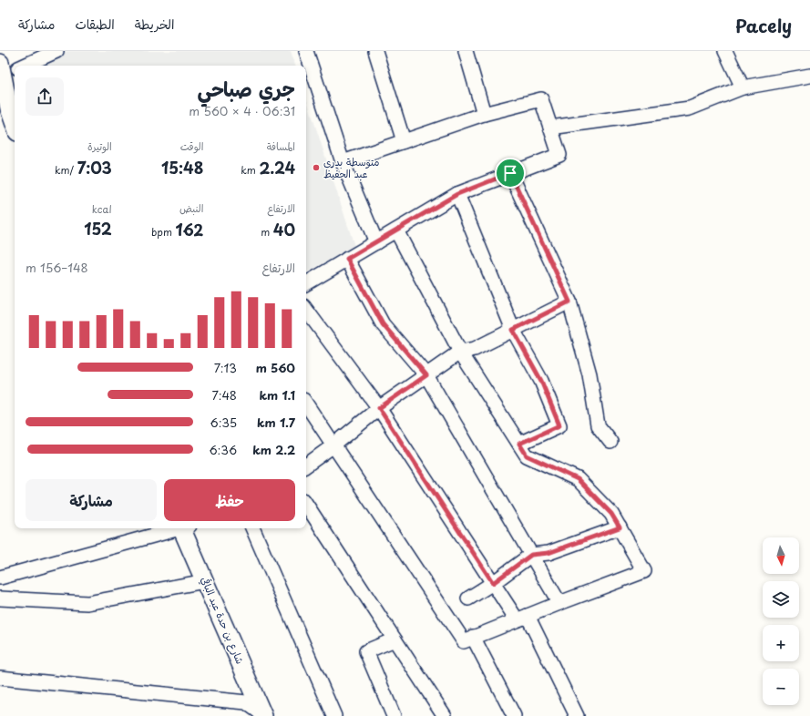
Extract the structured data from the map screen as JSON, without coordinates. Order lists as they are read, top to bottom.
{
  "streets": {
    "street": ["شارع بن حدة عبد الباقي"]
  },
  "places": ["متوسطة بدري عبد الحفيظ"],
  "north": "bottom",
  "page": {
    "header": "Pacely",
    "nav": ["الخريطة", "الطبقات", "مشاركة"],
    "heading": ["جري صباحي", "06:31 · 4 × 560 m"],
    "stats": [
      ["المسافة", "2.24 km"],
      ["الوقت", "15:48"],
      ["الوتيرة", "7:03 /km"],
      ["الارتفاع", "40 m"],
      ["النبض", "162 bpm"],
      ["kcal", "152"]
    ],
    "chart": ["الارتفاع", "148–156 m"],
    "list": [
      {
        "name": "560 m",
        "note": "7:13"
      },
      {
        "name": "1.1 km",
        "note": "7:48"
      },
      {
        "name": "1.7 km",
        "note": "6:35"
      },
      {
        "name": "2.2 km",
        "note": "6:36"
      }
    ],
    "buttons": ["حفظ", "مشاركة"],
    "map_buttons": ["+", "−"]
  }
}
